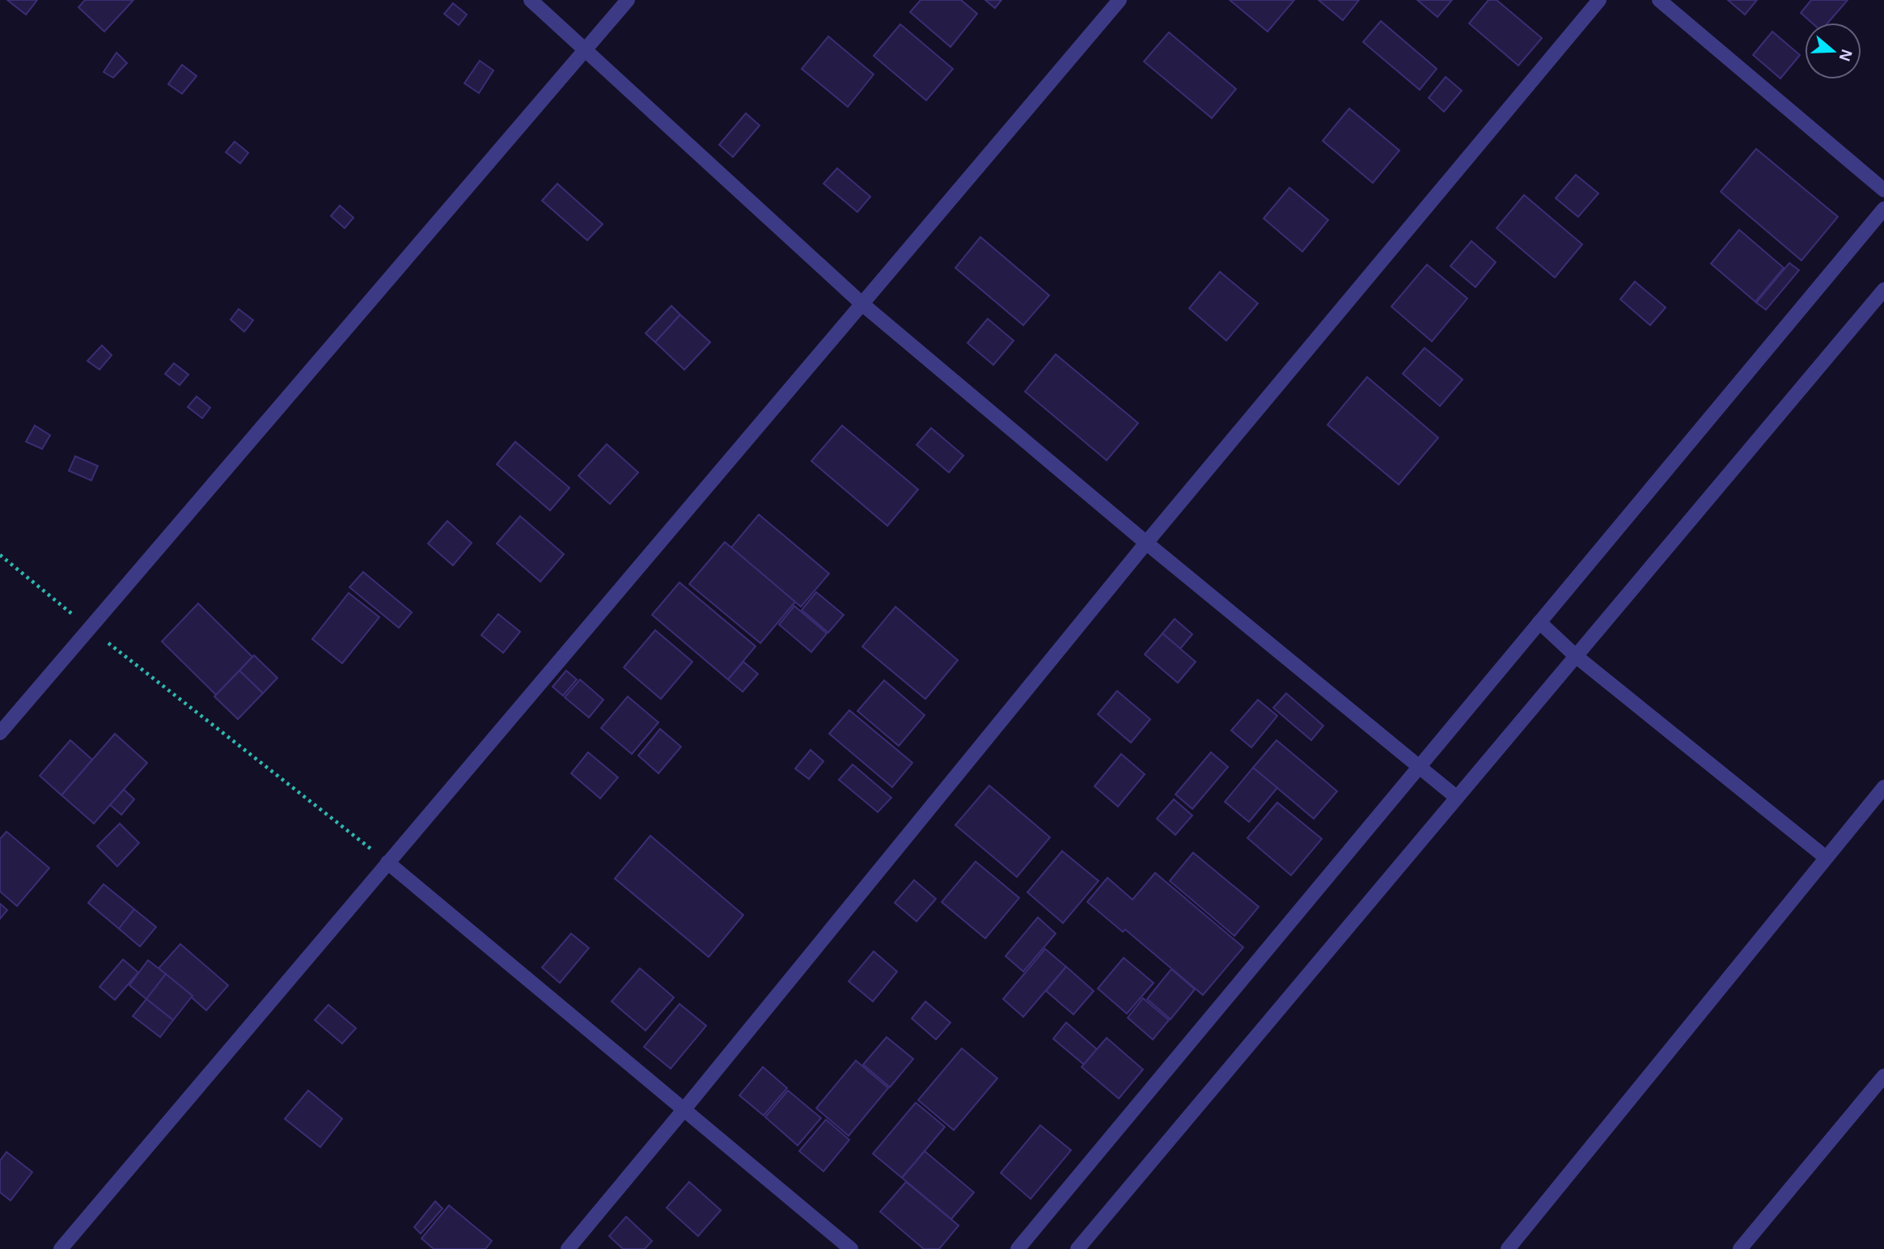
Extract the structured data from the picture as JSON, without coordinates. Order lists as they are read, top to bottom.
{
  "north": "right"
}
